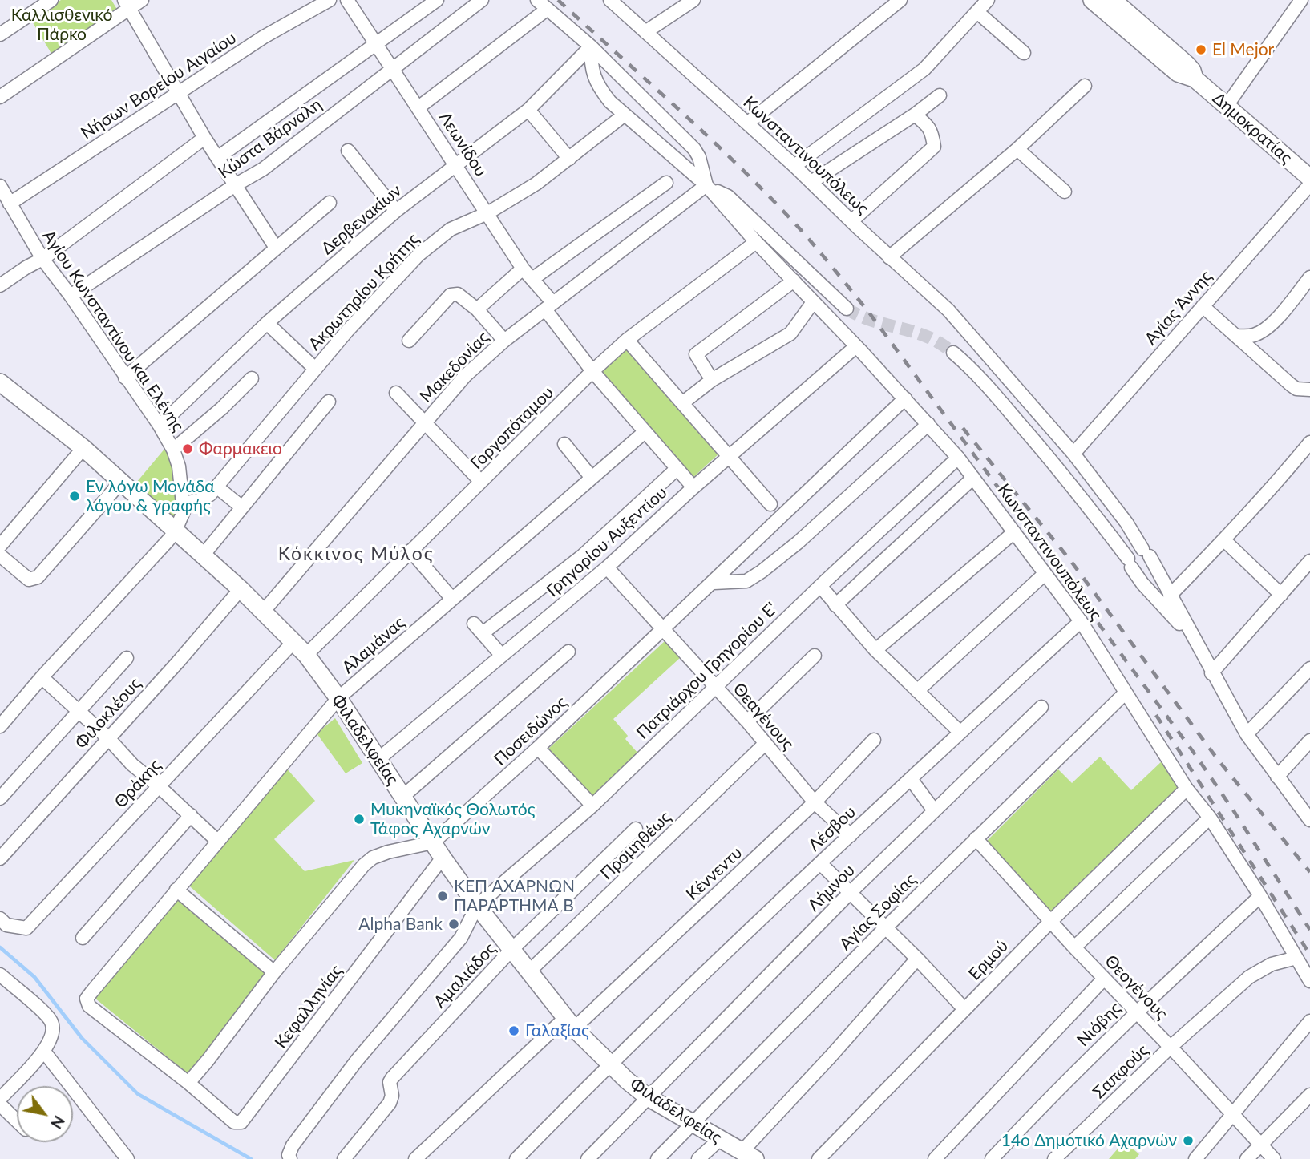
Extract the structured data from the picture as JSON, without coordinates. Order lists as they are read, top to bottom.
{
  "streets": {
    "main road": ["Δημοκρατίας", "Φιλαδελφείας"],
    "street": [
      "Νήσων Βορείου Αιγαίου",
      "Κώστα Βάρναλη",
      "Λεωνίδου",
      "Κωνσταντινουπόλεως",
      "Δερβενακίων",
      "Ακρωτηρίου Κρήτης",
      "Αγίας Άννης",
      "Αγίου Κωνσταντίνου και Ελένης",
      "Μακεδονίας",
      "Γοργοπόταμου",
      "Γρηγορίου Αυξεντίου",
      "Αλαμάνας",
      "Πατριάρχου Γρηγορίου E'",
      "Φιλοκλέους",
      "Θεαγένους",
      "Ποσειδώνος",
      "Θράκης",
      "Λέσβου",
      "Προμηθέως",
      "Κέννεντυ",
      "Λήμνου",
      "Αγίας Σοφίας",
      "Ερμού",
      "Αμαλιάδος",
      "Θεογένους",
      "Κεφαλληνίας",
      "Νιόβης",
      "Σαπφούς"
    ]
  },
  "crossings": [
    ["Νήσων Βορείου Αιγαίου", "Αγίου Κωνσταντίνου και Ελένης"],
    ["Κώστα Βάρναλη", "Λεωνίδου"],
    ["Κώστα Βάρναλη", "Αγίου Κωνσταντίνου και Ελένης"],
    ["Λεωνίδου", "Δερβενακίων"],
    ["Λεωνίδου", "Ακρωτηρίου Κρήτης"],
    ["Λεωνίδου", "Μακεδονίας"],
    ["Λεωνίδου", "Γοργοπόταμου"],
    ["Λεωνίδου", "Γρηγορίου Αυξεντίου"],
    ["Λεωνίδου", "Αλαμάνας"],
    ["Κωνσταντινουπόλεως", "Δερβενακίων"],
    ["Κωνσταντινουπόλεως", "Ακρωτηρίου Κρήτης"],
    ["Κωνσταντινουπόλεως", "Αγίας Άννης"],
    ["Κωνσταντινουπόλεως", "Μακεδονίας"],
    ["Κωνσταντινουπόλεως", "Γοργοπόταμου"],
    ["Κωνσταντινουπόλεως", "Γρηγορίου Αυξεντίου"],
    ["Κωνσταντινουπόλεως", "Πατριάρχου Γρηγορίου E'"],
    ["Κωνσταντινουπόλεως", "Ποσειδώνος"],
    ["Κωνσταντινουπόλεως", "Λέσβου"],
    ["Κωνσταντινουπόλεως", "Αγίας Σοφίας"],
    ["Κωνσταντινουπόλεως", "Ερμού"],
    ["Κωνσταντινουπόλεως", "Νιόβης"],
    ["Κωνσταντινουπόλεως", "Σαπφούς"],
    ["Δερβενακίων", "Αγίου Κωνσταντίνου και Ελένης"],
    ["Ακρωτηρίου Κρήτης", "Αγίου Κωνσταντίνου και Ελένης"],
    ["Αγίου Κωνσταντίνου και Ελένης", "Φιλαδελφείας"],
    ["Μακεδονίας", "Φιλαδελφείας"],
    ["Γοργοπόταμου", "Φιλαδελφείας"],
    ["Γρηγορίου Αυξεντίου", "Θεαγένους"],
    ["Γρηγορίου Αυξεντίου", "Φιλαδελφείας"],
    ["Αλαμάνας", "Ποσειδώνος"],
    ["Αλαμάνας", "Φιλαδελφείας"],
    ["Αλαμάνας", "Κεφαλληνίας"],
    ["Πατριάρχου Γρηγορίου E'", "Θεαγένους"],
    ["Πατριάρχου Γρηγορίου E'", "Φιλαδελφείας"],
    ["Φιλοκλέους", "Φιλαδελφείας"],
    ["Θεαγένους", "Ποσειδώνος"],
    ["Θεαγένους", "Λέσβου"],
    ["Θεαγένους", "Προμηθέως"],
    ["Θεαγένους", "Κέννεντυ"],
    ["Ποσειδώνος", "Φιλαδελφείας"],
    ["Ποσειδώνος", "Κεφαλληνίας"],
    ["Φιλαδελφείας", "Θράκης"],
    ["Φιλαδελφείας", "Λέσβου"],
    ["Φιλαδελφείας", "Προμηθέως"],
    ["Φιλαδελφείας", "Κέννεντυ"],
    ["Φιλαδελφείας", "Λήμνου"],
    ["Φιλαδελφείας", "Αγίας Σοφίας"],
    ["Φιλαδελφείας", "Αμαλιάδος"],
    ["Φιλαδελφείας", "Κεφαλληνίας"],
    ["Αγίας Σοφίας", "Θεογένους"],
    ["Ερμού", "Θεογένους"],
    ["Θεογένους", "Νιόβης"],
    ["Θεογένους", "Σαπφούς"]
  ],
  "districts": ["Κόκκινος Μύλος"],
  "parks": ["Καλλισθενικό Πάρκο"],
  "places": [
    "El Mejor",
    "Φαρμακειο",
    "Εν λόγω Μονάδα λόγου & γραφής",
    "Μυκηναϊκός Θολωτός Τάφος Αχαρνών",
    "ΚΕΠ ΑΧΑΡΝΩΝ ΠΑΡΑΡΤΗΜΑ Β",
    "Alpha Bank",
    "Γαλαξίας",
    "14ο Δημοτικό Αχαρνών"
  ],
  "north": "bottom right"
}
